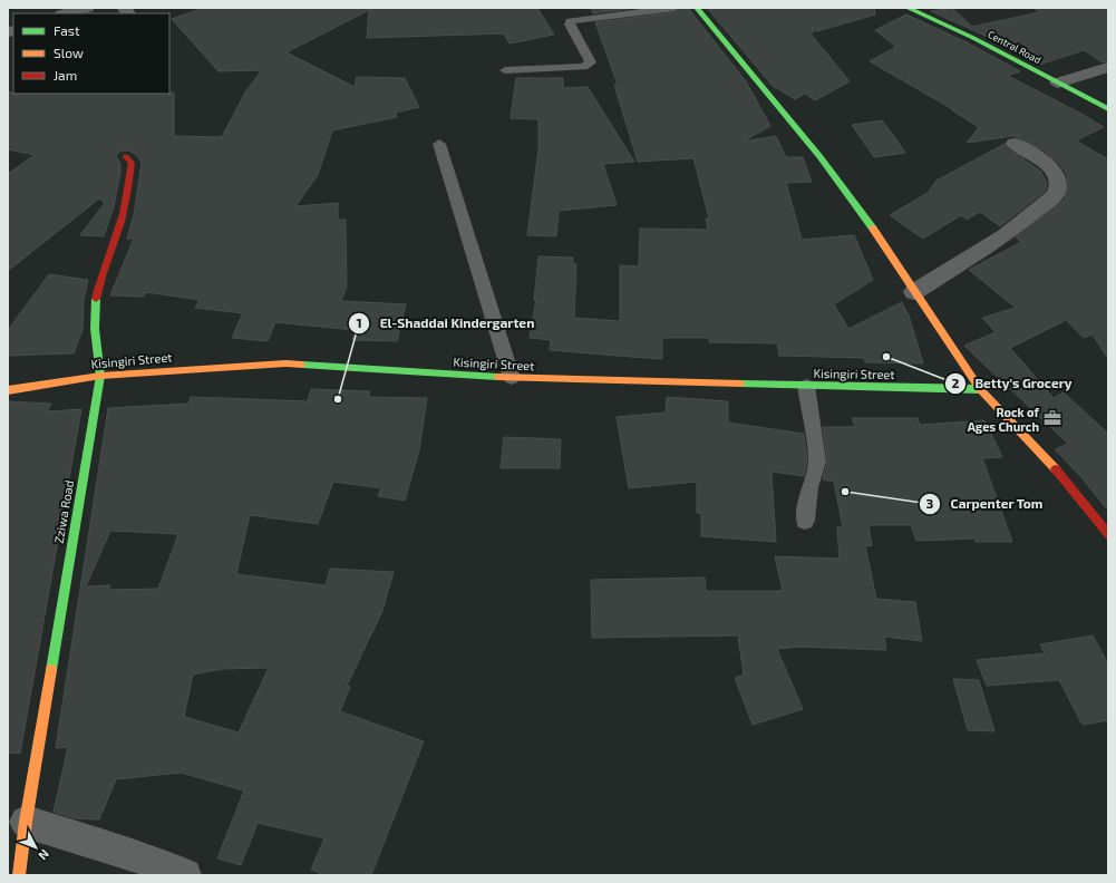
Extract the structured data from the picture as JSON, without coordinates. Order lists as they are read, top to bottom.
{
  "streets": {
    "street": ["Central Road", "Kisingiri Street", "Zziwa Road"]
  },
  "crossings": [
    ["Kisingiri Street", "Zziwa Road"]
  ],
  "places": {
    "other": ["Betty's Grocery", "El-Shaddai Kindergarten", "Carpenter Tom"],
    "office": ["Rock of Ages Church"]
  },
  "legend": ["Fast", "Slow", "Jam"],
  "north": "bottom right"
}
